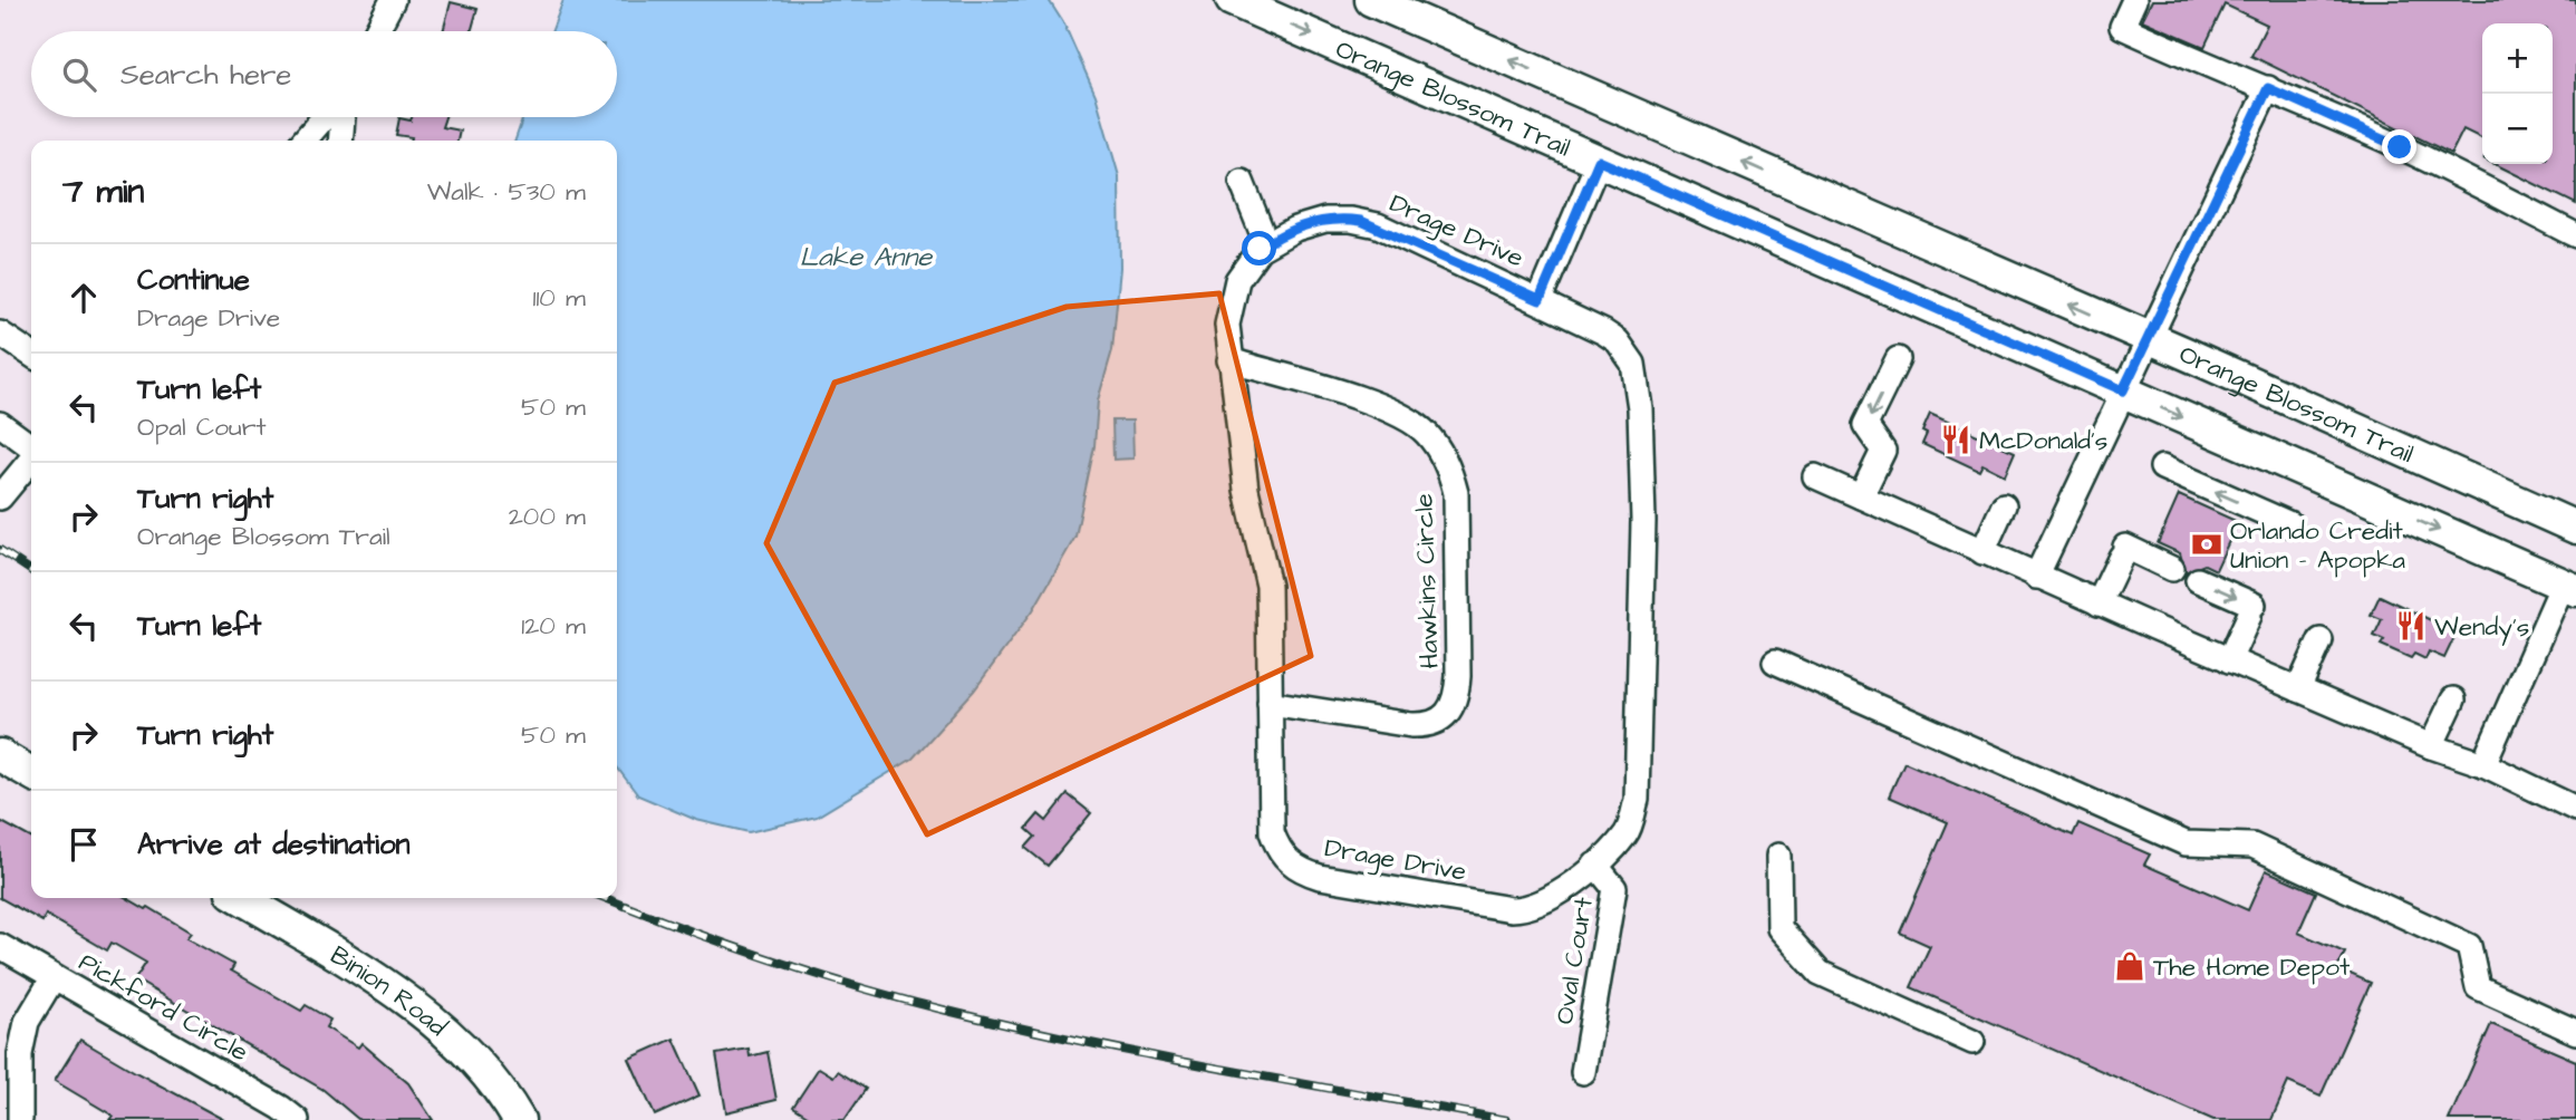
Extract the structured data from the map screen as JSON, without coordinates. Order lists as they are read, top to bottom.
{
  "streets": {
    "main road": ["Orange Blossom Trail", "Binion Road"],
    "street": [
      "Drage Drive",
      "Hawkins Circle",
      "Oval Court",
      "Pickford Circle"
    ]
  },
  "crossings": [
    ["Drage Drive", "Hawkins Circle"],
    ["Drage Drive", "Oval Court"]
  ],
  "water": ["Lake Anne"],
  "places": {
    "restaurant": ["McDonald's", "Wendy's"],
    "bank": ["Orlando Credit Union - Apopka"],
    "shop": ["The Home Depot"]
  },
  "page": {
    "map_buttons": ["+", "−"],
    "search": "Search here",
    "heading": ["7 min", "Walk · 530 m"],
    "list": [
      ["Continue", "Drage Drive", "110 m"],
      ["Turn left", "Opal Court", "50 m"],
      ["Turn right", "Orange Blossom Trail", "200 m"],
      ["Turn left", "120 m"],
      ["Turn right", "50 m"],
      "Arrive at destination"
    ]
  }
}
